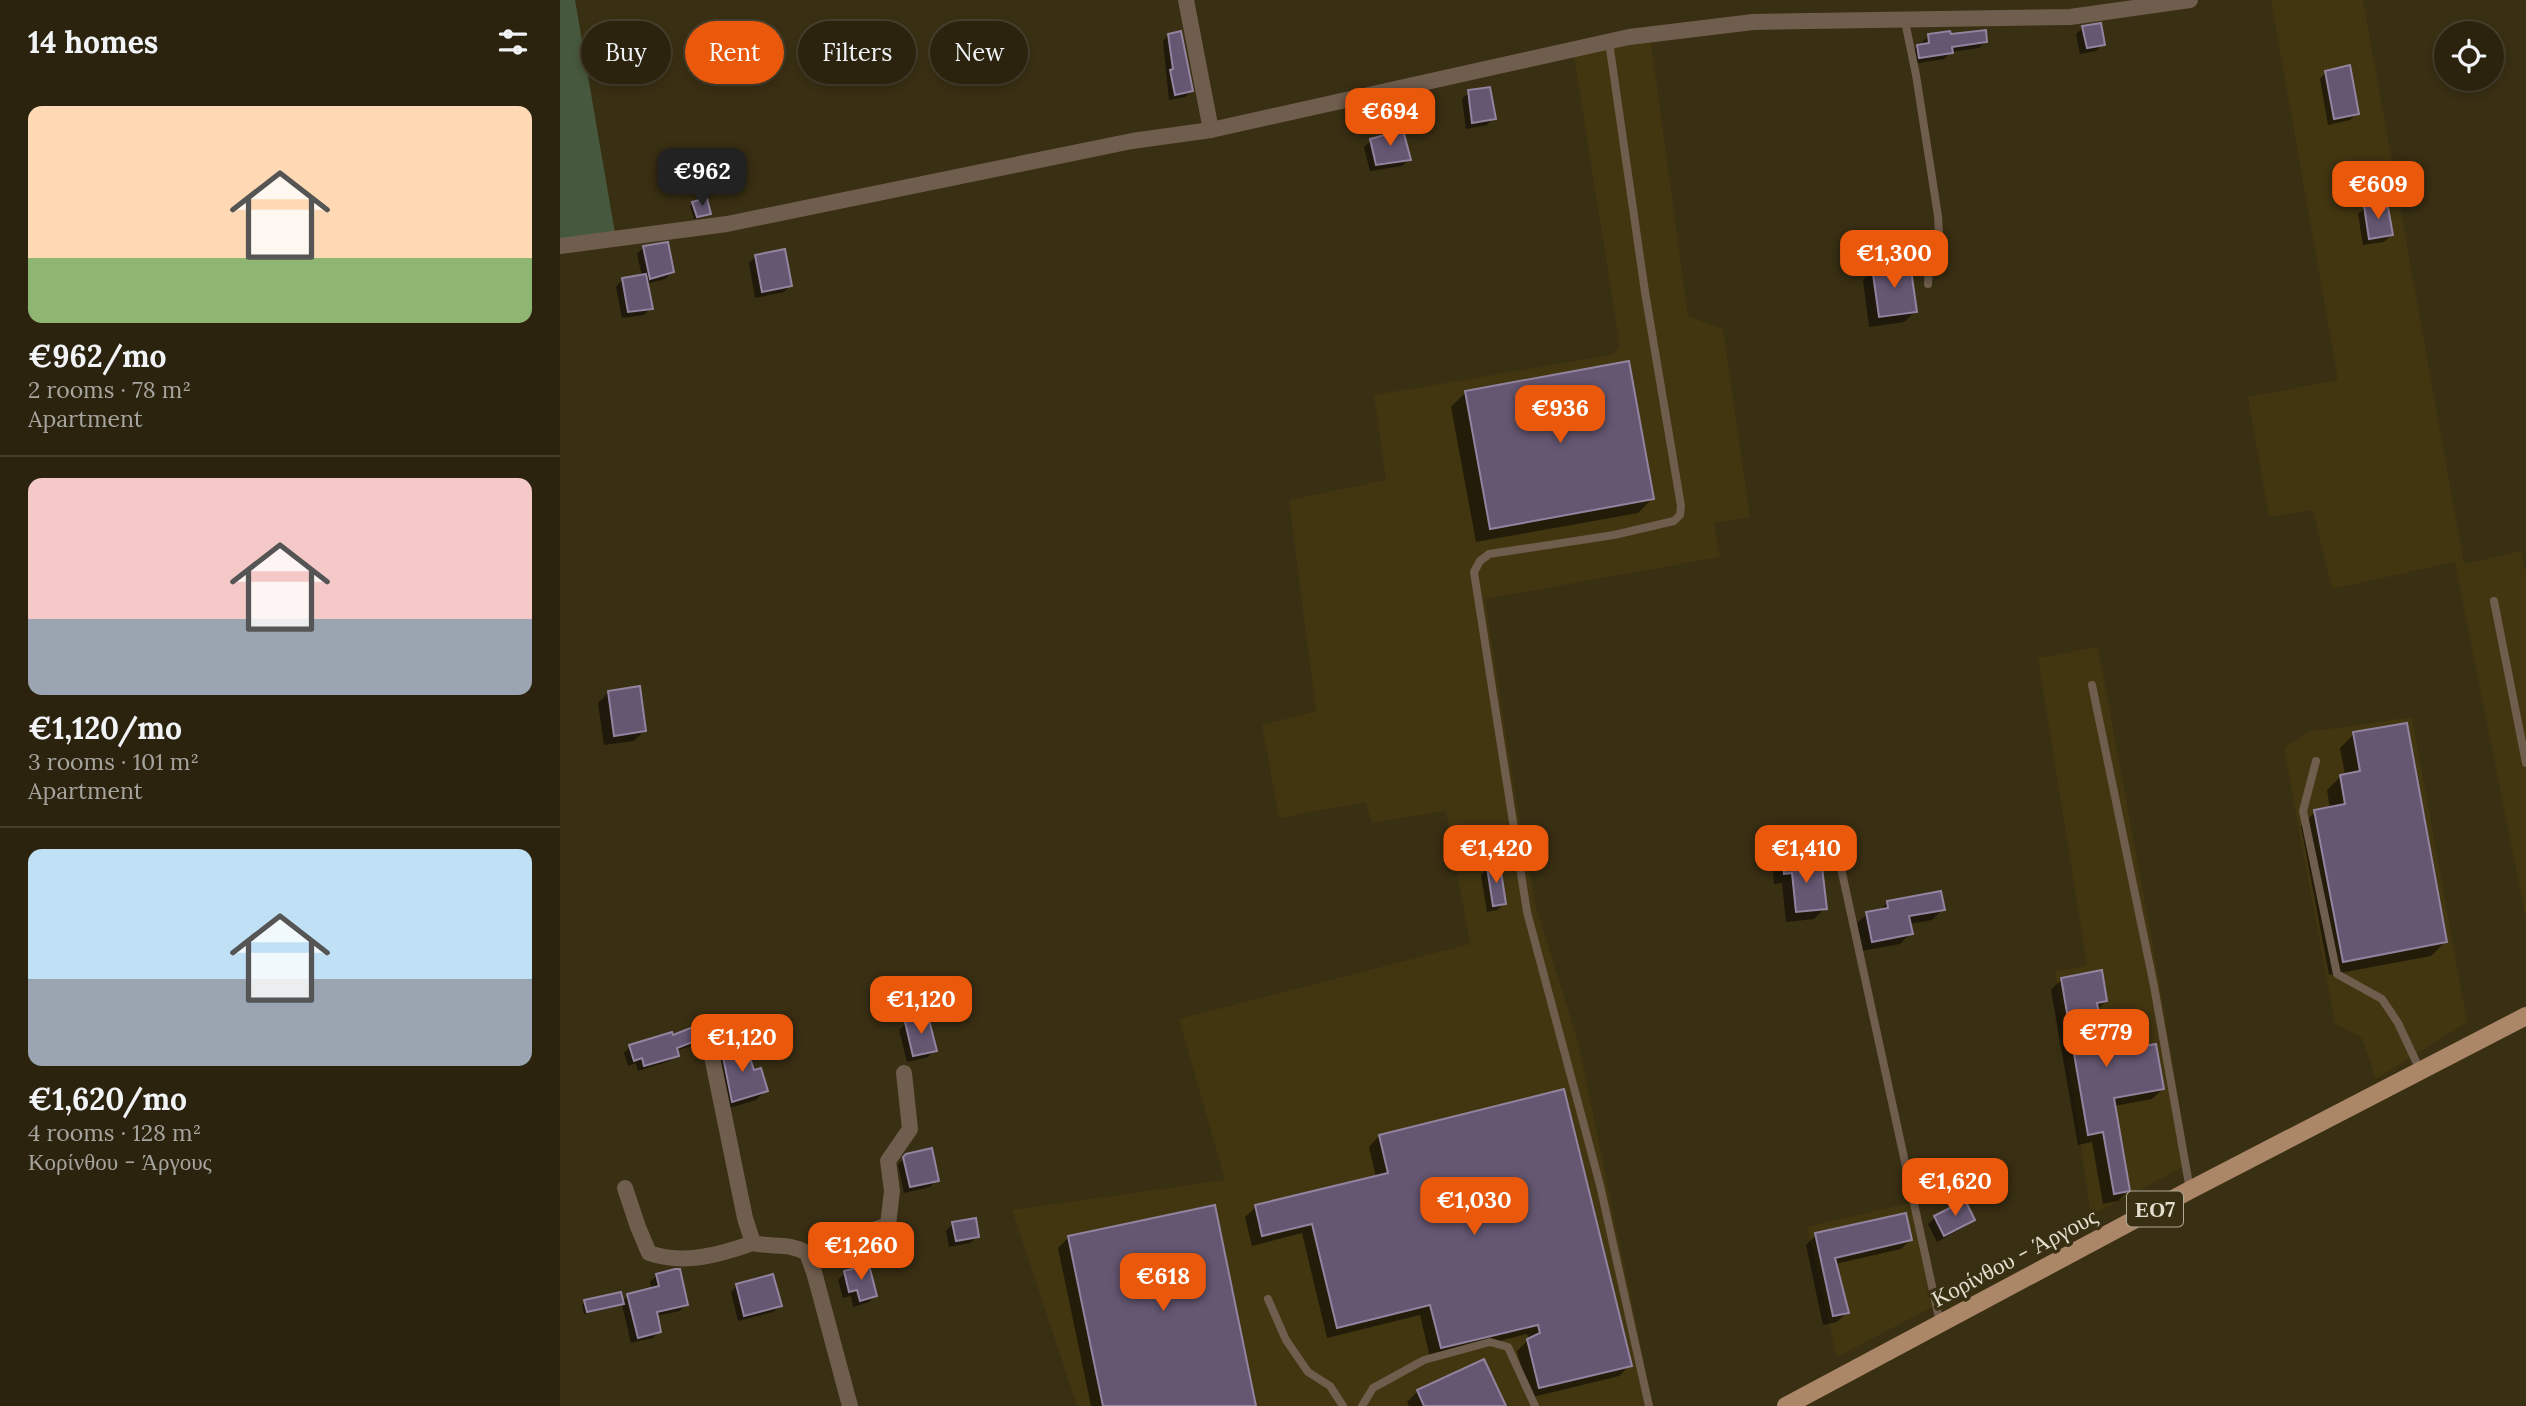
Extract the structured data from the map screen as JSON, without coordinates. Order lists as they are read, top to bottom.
{
  "streets": {
    "main road": ["ΕΟ7", "Κορίνθου - Άργους"]
  },
  "page": {
    "heading": "14 homes",
    "chip": [
      "Buy",
      "Rent",
      "Filters",
      "New"
    ],
    "list": [
      {
        "name": "€962/mo",
        "note": "2 rooms · 78 m² · Apartment"
      },
      {
        "name": "€1,120/mo",
        "note": "3 rooms · 101 m² · Apartment"
      },
      {
        "name": "€1,620/mo",
        "note": "4 rooms · 128 m² · Κορίνθου - Άργους"
      }
    ],
    "price": [
      "€694",
      "€962",
      "€609",
      "€1,300",
      "€936",
      "€1,420",
      "€1,410",
      "€1,120",
      "€779",
      "€1,120",
      "€1,620",
      "€1,030",
      "€1,260",
      "€618"
    ]
  }
}
